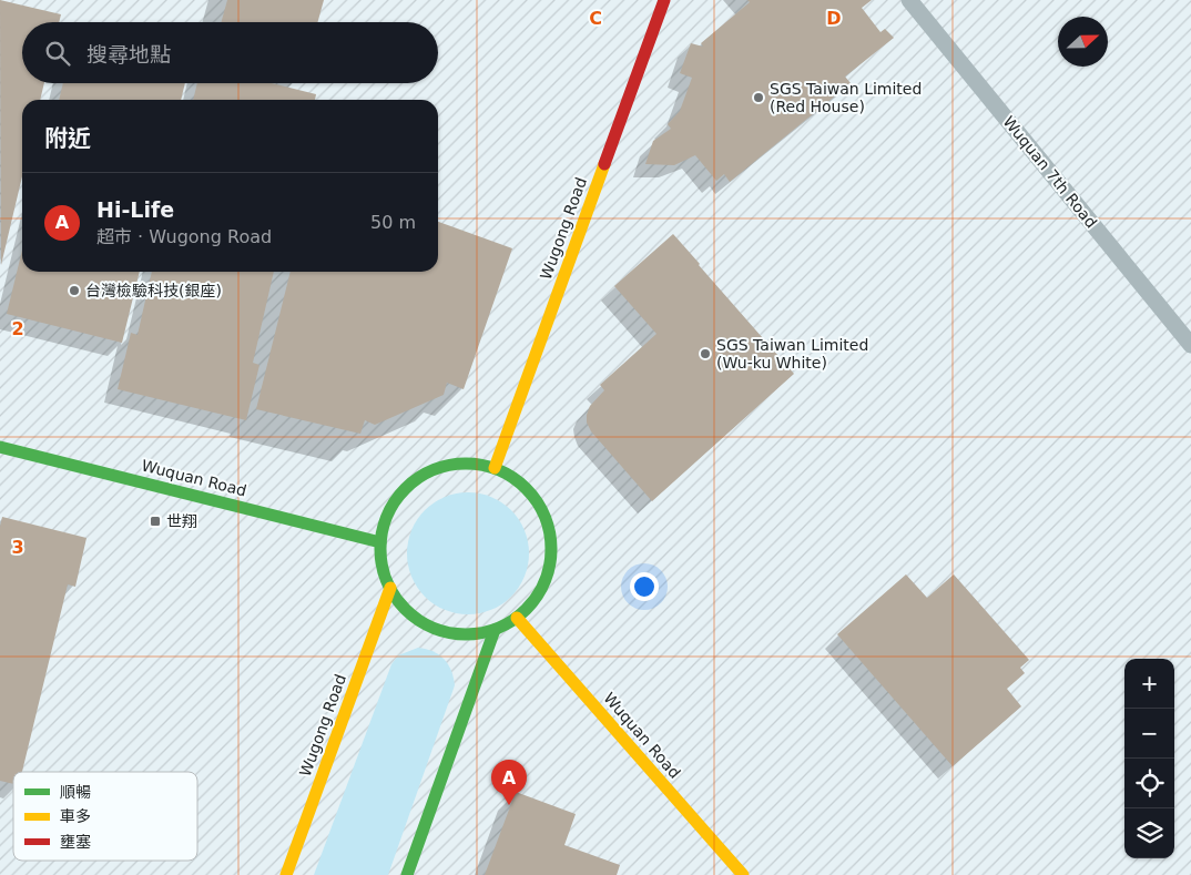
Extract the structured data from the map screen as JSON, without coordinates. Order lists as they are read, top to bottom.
{
  "streets": {
    "street": ["Wugong Road", "Wuquan Road"],
    "lane": ["Wuquan 7th Road"]
  },
  "crossings": [
    ["Wugong Road", "Wuquan Road"]
  ],
  "places": {
    "other": ["SGS Taiwan Limited (Red House)", "台灣檢驗科技(銀座)", "SGS Taiwan Limited (Wu-ku White)"],
    "transit": ["世翔"]
  },
  "legend": ["順暢", "車多", "壅塞"],
  "north": "right",
  "page": {
    "search": "搜尋地點",
    "heading": "附近",
    "list": [
      {
        "mark": "A",
        "name": "Hi-Life",
        "note": "超市 · Wugong Road",
        "value": "50 m"
      }
    ],
    "map_buttons": ["+", "−"],
    "pins": "A"
  },
  "grid": {
    "columns": ["C", "D"],
    "rows": ["2", "3"]
  }
}
